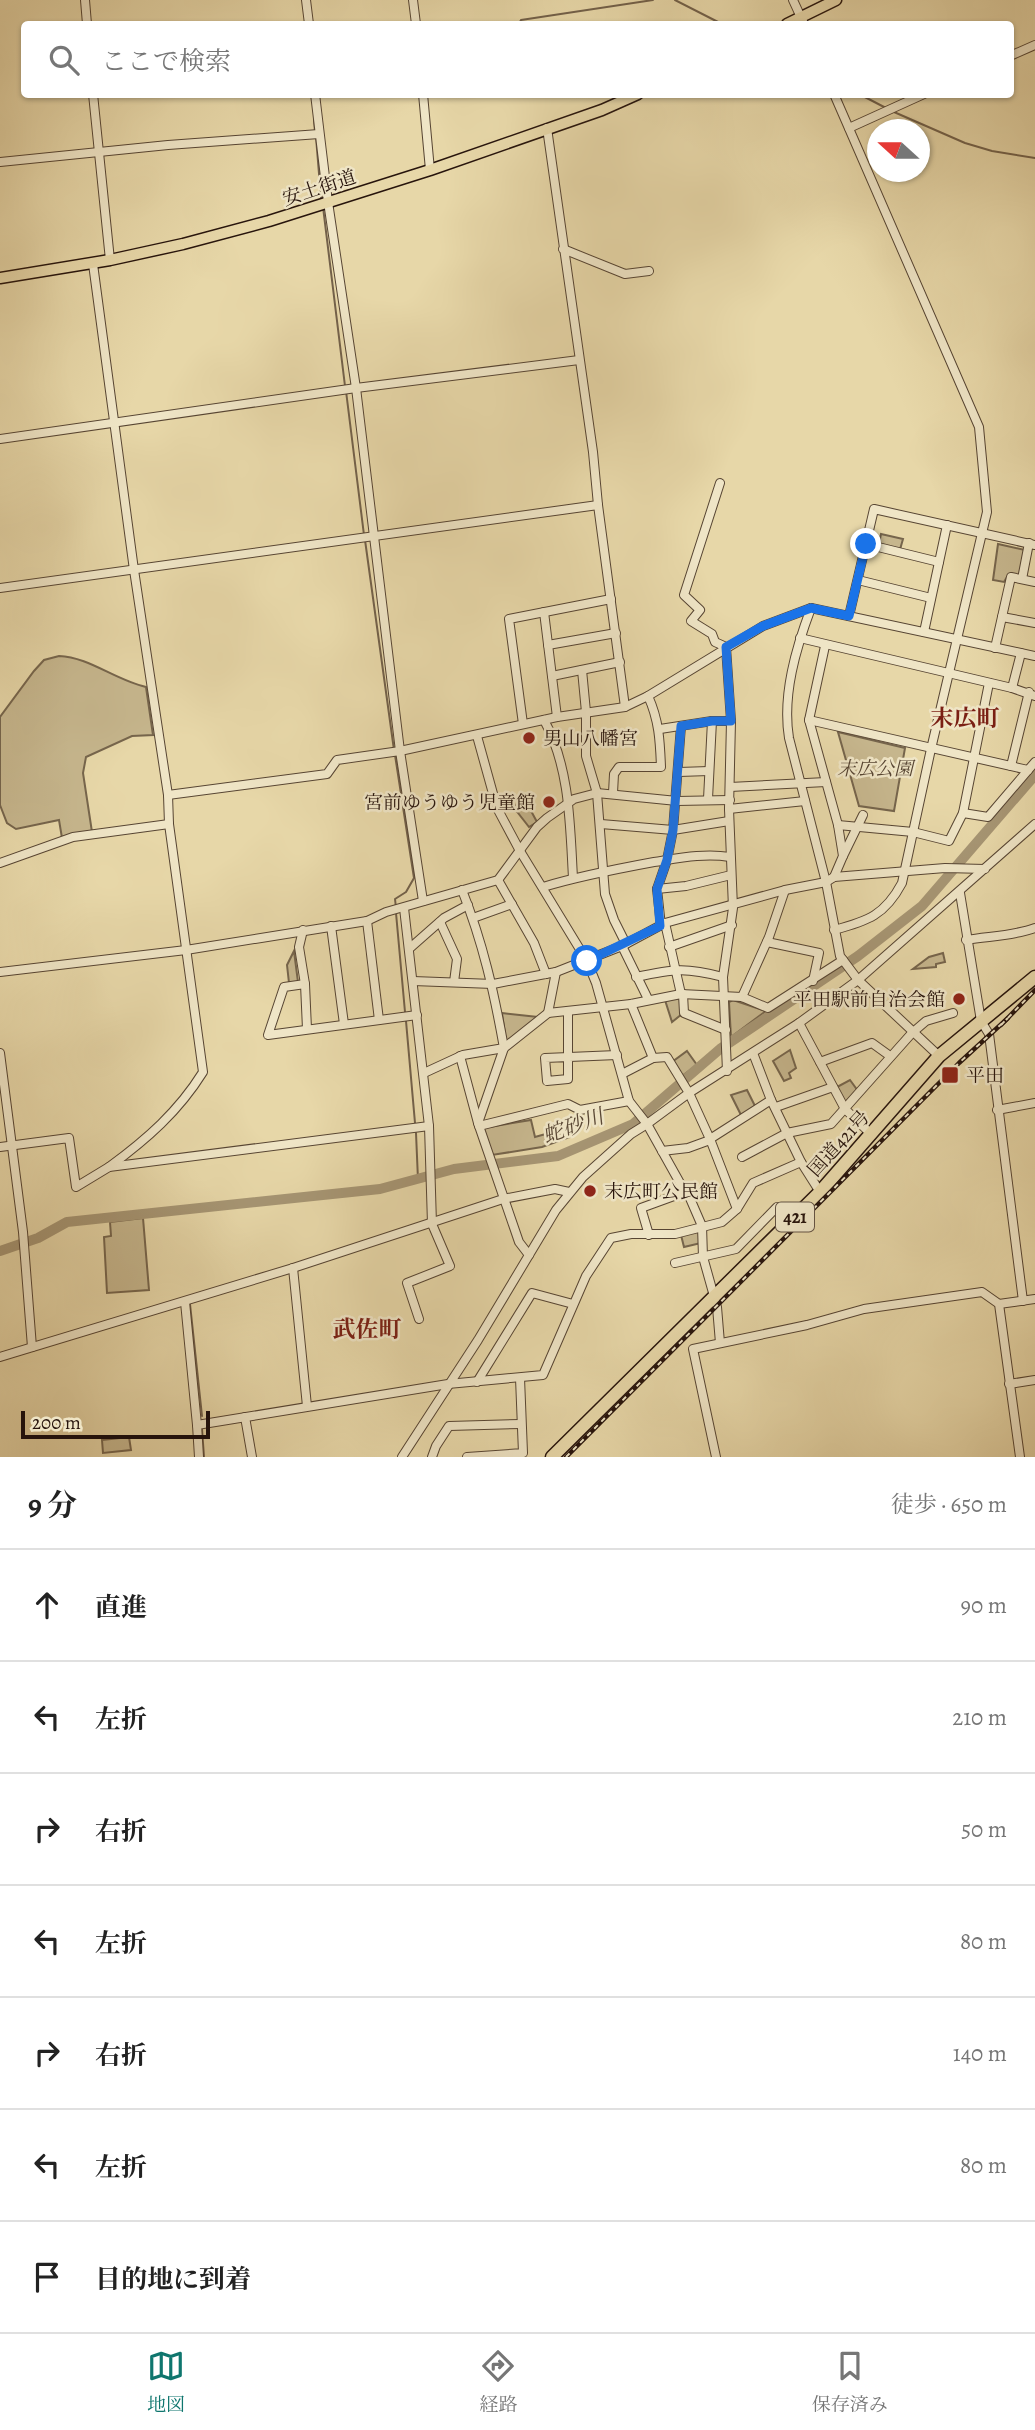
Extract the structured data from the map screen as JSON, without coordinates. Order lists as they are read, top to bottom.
{
  "streets": {
    "highway": ["国道421号", "421"],
    "main road": ["安土街道"]
  },
  "districts": ["末広町", "武佐町"],
  "water": ["蛇砂川"],
  "parks": ["末広公園"],
  "places": {
    "other": [
      "男山八幡宮",
      "宮前ゆうゆう児童館",
      "平田駅前自治会館",
      "末広町公民館"
    ],
    "transit": ["平田"]
  },
  "scale_bar": "200 m",
  "north": "left",
  "page": {
    "search": "ここで検索",
    "scale": "200 m",
    "heading": ["9 分", "徒歩 · 650 m"],
    "list": [
      ["直進", "90 m"],
      ["左折", "210 m"],
      ["右折", "50 m"],
      ["左折", "80 m"],
      ["右折", "140 m"],
      ["左折", "80 m"],
      "目的地に到着"
    ],
    "nav": ["地図", "経路", "保存済み"]
  }
}
